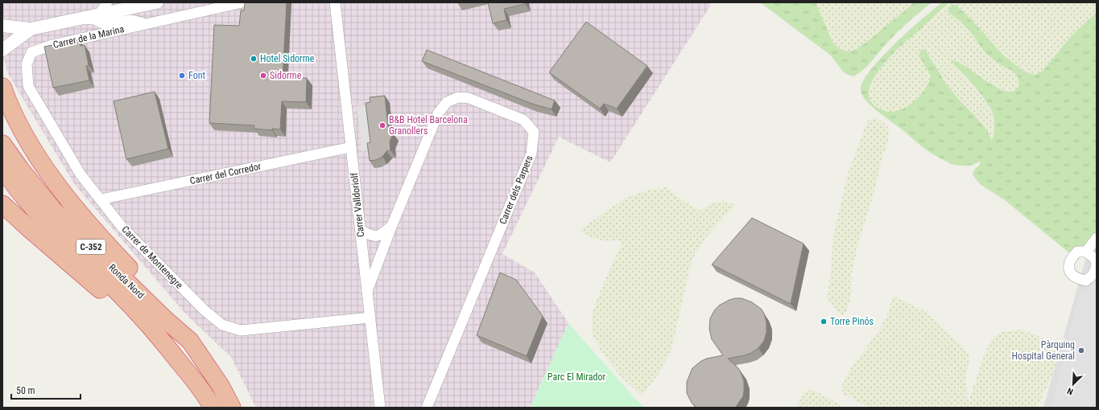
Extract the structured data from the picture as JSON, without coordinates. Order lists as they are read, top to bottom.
{
  "streets": {
    "highway": ["C-352", "Ronda Nord"],
    "street": [
      "Carrer de la Marina",
      "Carrer del Corredor",
      "Carrer dels Parpers",
      "Carrer Valldoriolf",
      "Carrer de Montenegre"
    ]
  },
  "crossings": [
    ["Carrer de la Marina", "Carrer de Montenegre"],
    ["Carrer del Corredor", "Carrer Valldoriolf"],
    ["Carrer del Corredor", "Carrer de Montenegre"],
    ["Carrer dels Parpers", "Carrer Valldoriolf"],
    ["Carrer Valldoriolf", "Carrer de Montenegre"]
  ],
  "parks": ["Parc El Mirador"],
  "places": [
    "Hotel Sidorme",
    "Font",
    "Sidorme",
    "B&B Hotel Barcelona Granollers",
    "Torre Pinós",
    "Pàrquing Hospital General"
  ],
  "scale_bar": "50 m",
  "north": "bottom left"
}
